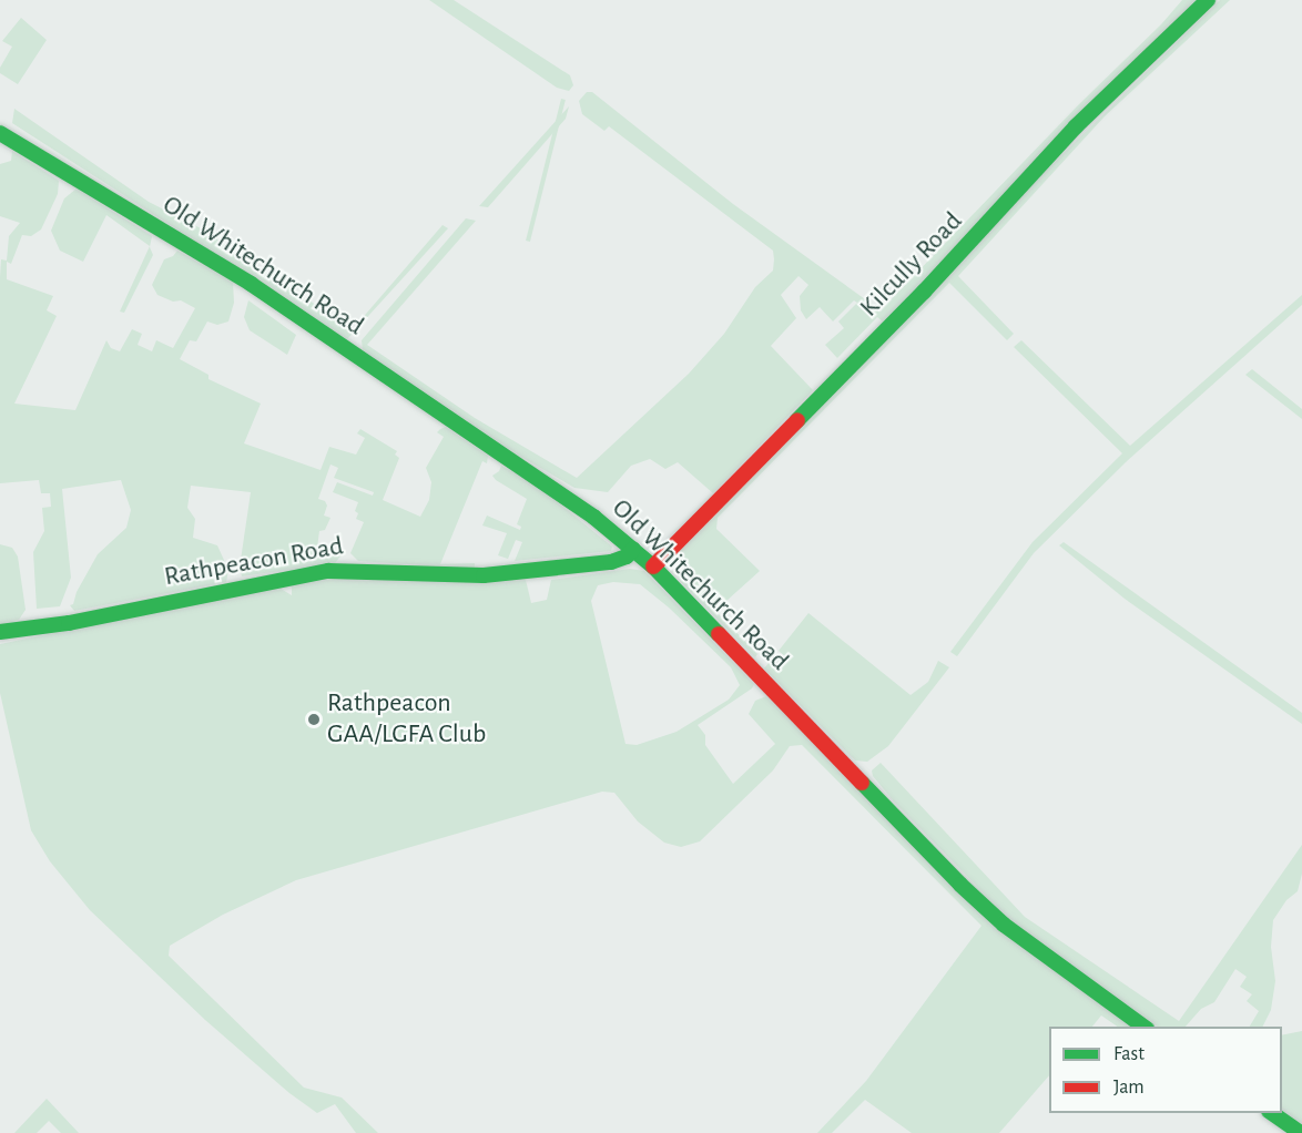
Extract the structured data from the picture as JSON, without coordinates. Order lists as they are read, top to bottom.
{
  "streets": {
    "street": ["Kilcully Road", "Old Whitechurch Road", "Rathpeacon Road"]
  },
  "crossings": [
    ["Kilcully Road", "Old Whitechurch Road"],
    ["Old Whitechurch Road", "Rathpeacon Road"]
  ],
  "places": ["Rathpeacon GAA/LGFA Club"],
  "legend": ["Fast", "Jam"]
}
